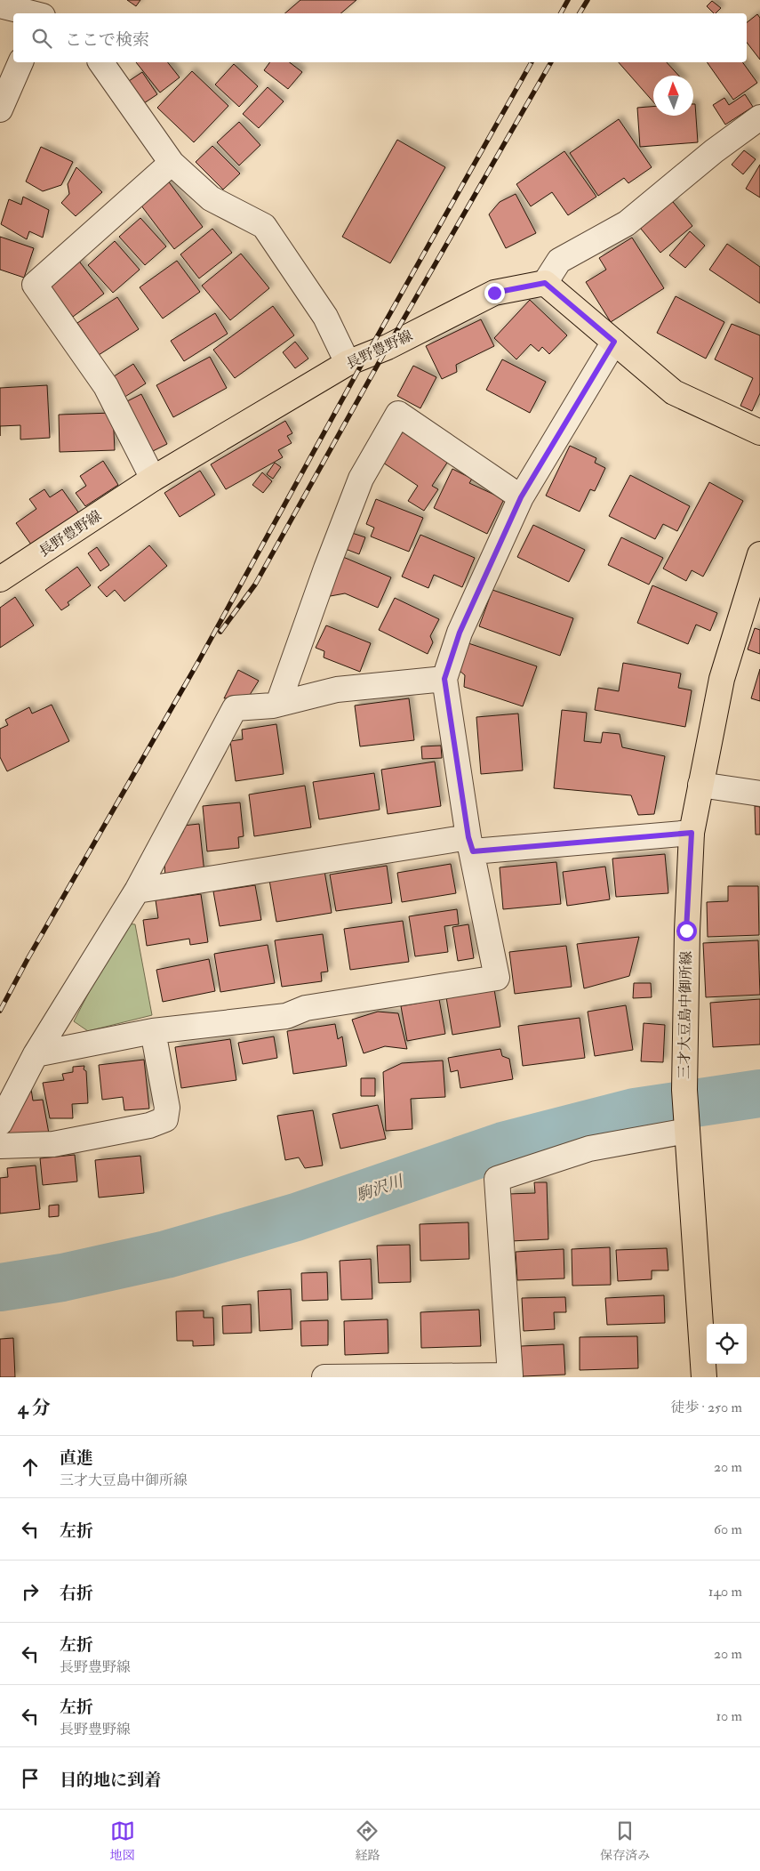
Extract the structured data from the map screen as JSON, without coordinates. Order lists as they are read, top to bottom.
{
  "streets": {
    "main road": ["長野豊野線", "三才大豆島中御所線"]
  },
  "water": ["駒沢川"],
  "north": "top",
  "page": {
    "search": "ここで検索",
    "heading": ["4 分", "徒歩 · 250 m"],
    "list": [
      ["直進", "三才大豆島中御所線", "20 m"],
      ["左折", "60 m"],
      ["右折", "140 m"],
      ["左折", "長野豊野線", "20 m"],
      ["左折", "長野豊野線", "10 m"],
      "目的地に到着"
    ],
    "nav": ["地図", "経路", "保存済み"]
  }
}
